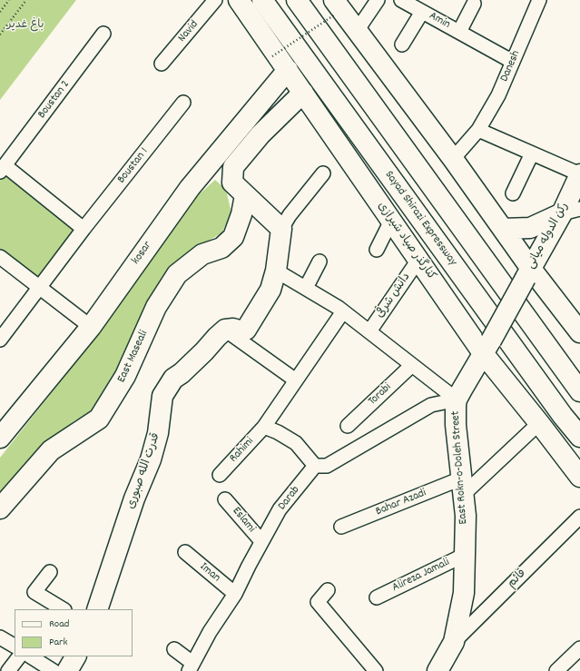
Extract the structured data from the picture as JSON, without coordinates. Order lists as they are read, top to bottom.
{
  "streets": {
    "main road": [
      "Sayad Shirazi Expressway",
      "رکن الدوله میانی",
      "کنارگذر صیاد شیرازی",
      "kosar",
      "East Maseali",
      "East Rokn-o-Doleh Street",
      "قدرت الله صبوری"
    ],
    "street": [
      "Amin",
      "Navid",
      "Danesh",
      "Boustan 2",
      "Boustan 1",
      "دانش شرقی",
      "Torabi",
      "Rahimi",
      "Darab",
      "Bahar Azadi",
      "Eslami",
      "Iman",
      "Alireza Jamali",
      "قائم"
    ]
  },
  "crossings": [
    ["Amin", "Danesh"],
    ["رکن الدوله میانی", "East Rokn-o-Doleh Street"],
    ["کنارگذر صیاد شیرازی", "kosar"],
    ["کنارگذر صیاد شیرازی", "دانش شرقی"],
    ["کنارگذر صیاد شیرازی", "East Rokn-o-Doleh Street"],
    ["East Rokn-o-Doleh Street", "Bahar Azadi"],
    ["East Rokn-o-Doleh Street", "Alireza Jamali"],
    ["East Rokn-o-Doleh Street", "قائم"],
    ["Darab", "Eslami"],
    ["Darab", "Iman"]
  ],
  "parks": ["باغ غدیر"],
  "legend": ["Road", "Park"]
}
